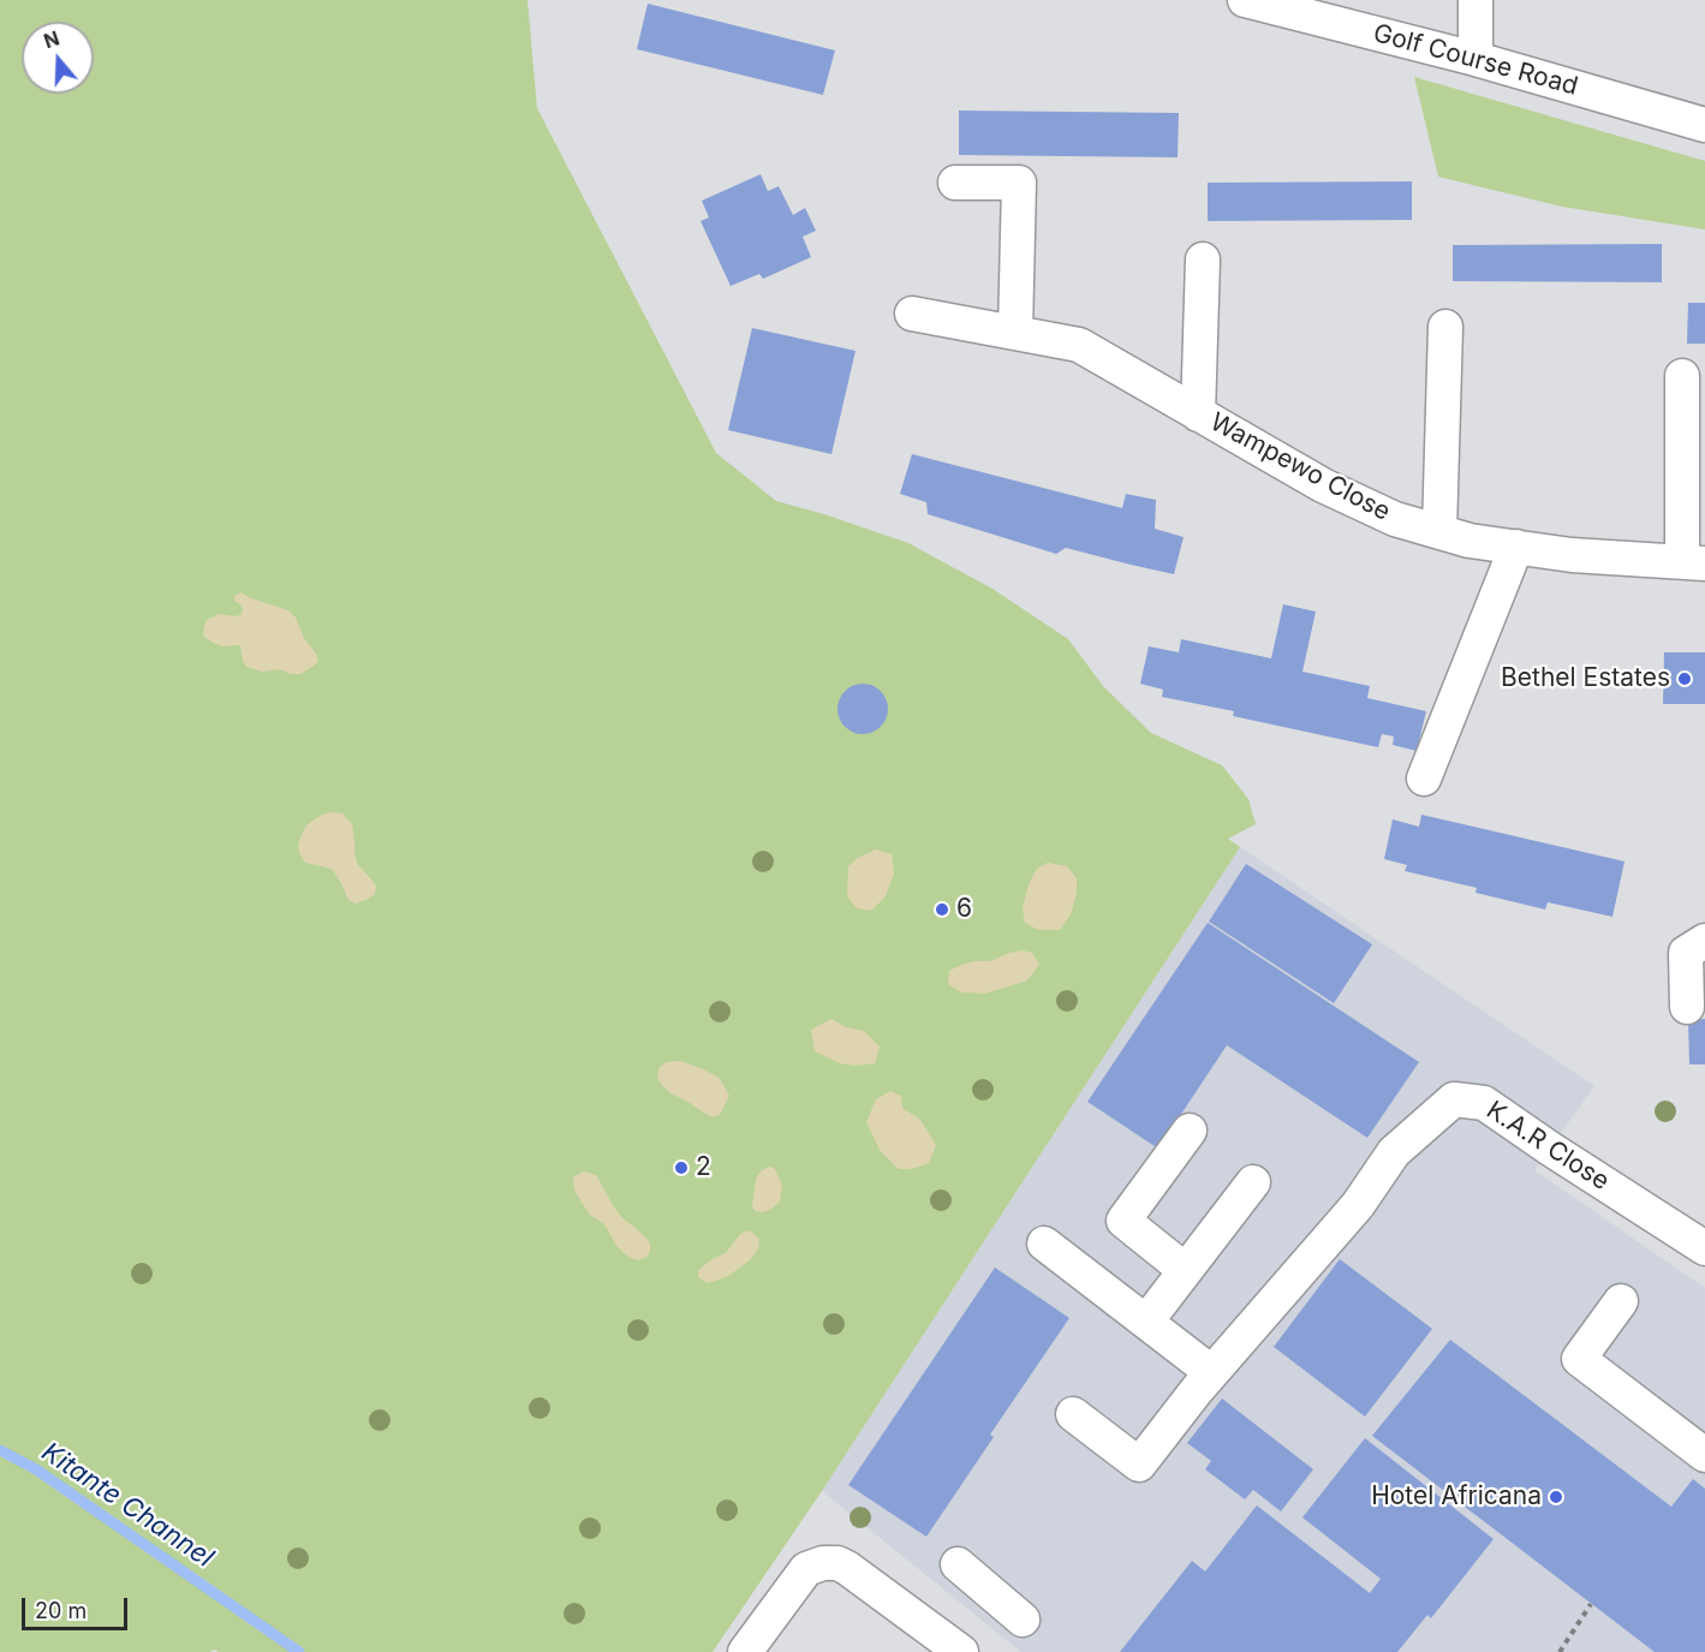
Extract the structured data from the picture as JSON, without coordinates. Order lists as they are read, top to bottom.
{
  "streets": {
    "street": ["Golf Course Road", "Wampewo Close", "K.A.R Close"]
  },
  "water": ["Kitante Channel"],
  "places": [
    "Bethel Estates",
    "6",
    "2",
    "Hotel Africana"
  ],
  "scale_bar": "20 m",
  "north": "top"
}
